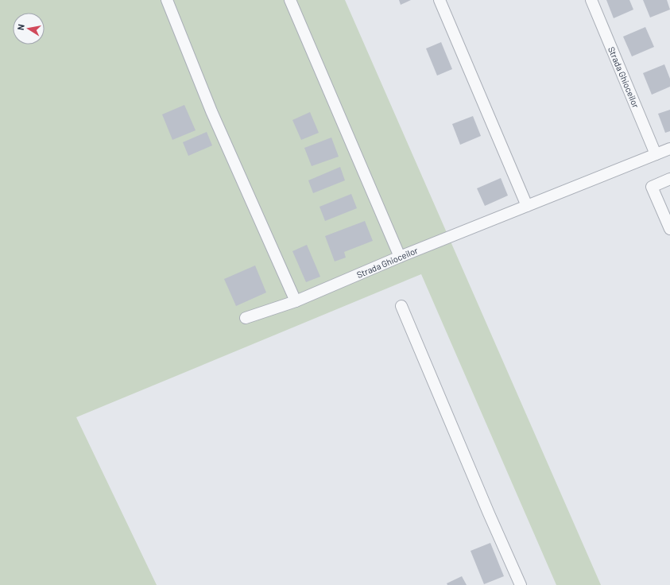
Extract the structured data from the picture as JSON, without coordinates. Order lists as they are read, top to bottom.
{
  "streets": {
    "street": ["Strada Ghioceilor"]
  },
  "north": "left"
}
